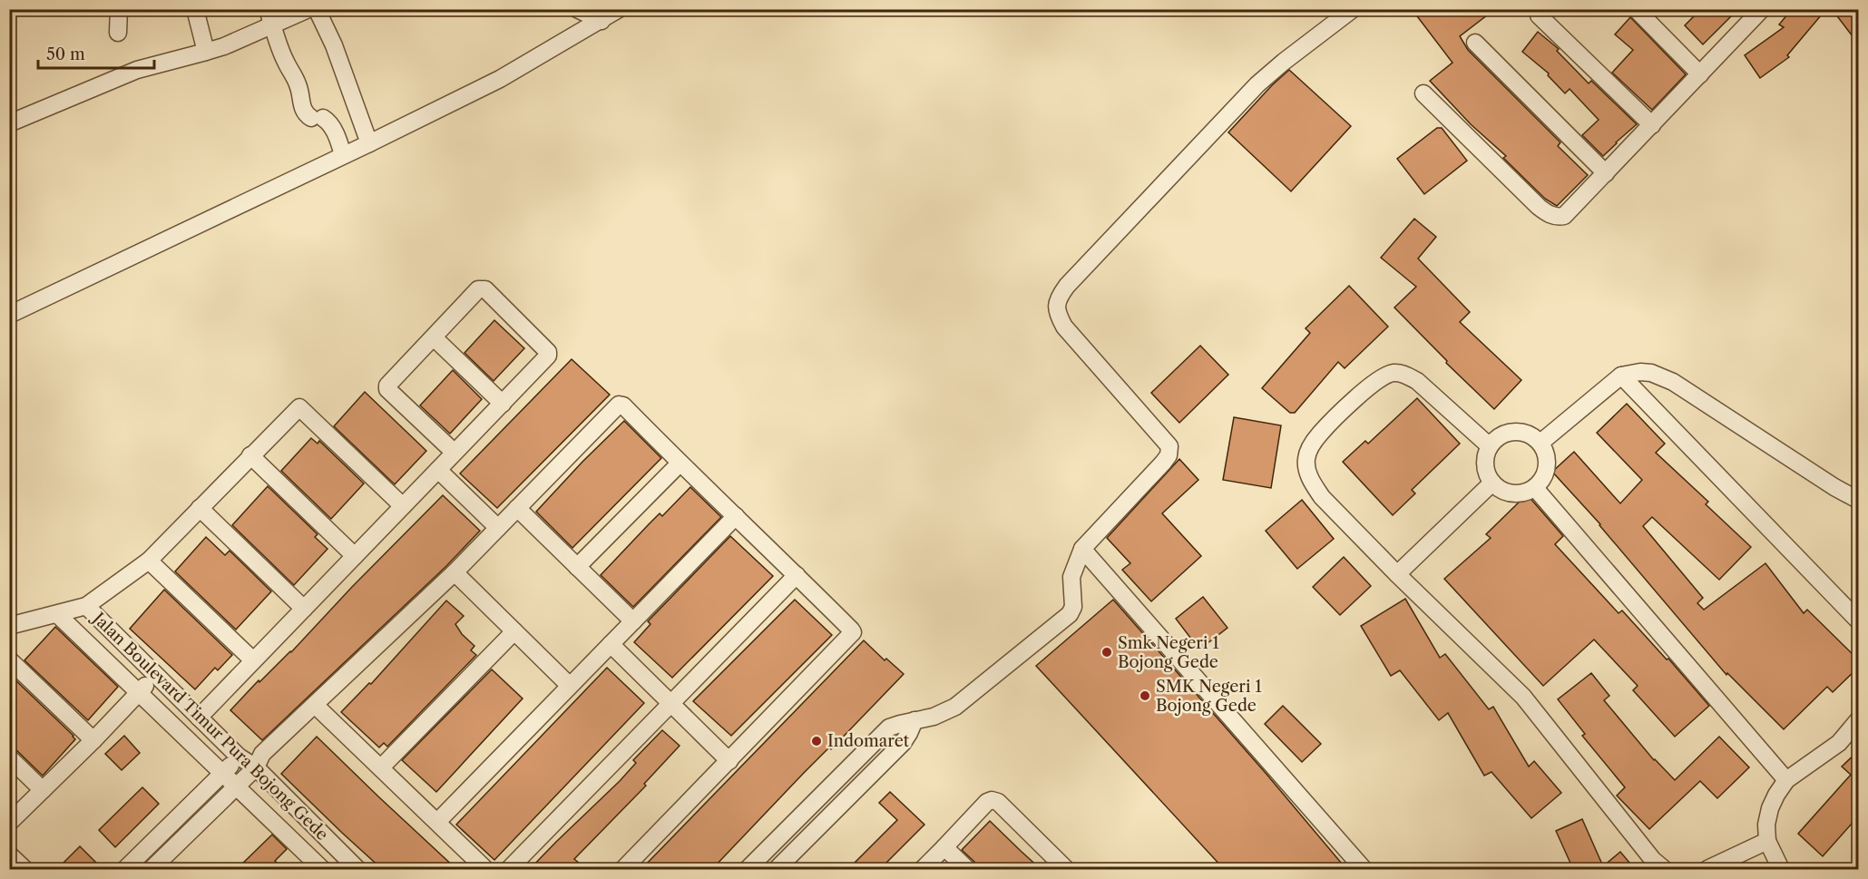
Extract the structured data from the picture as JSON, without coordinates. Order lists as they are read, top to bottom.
{
  "streets": {
    "street": ["Jalan Boulevard Timur Pura Bojong Gede"]
  },
  "places": ["Smk Negeri 1 Bojong Gede", "SMK Negeri 1 Bojong Gede", "Indomaret"],
  "scale_bar": "50 m"
}
